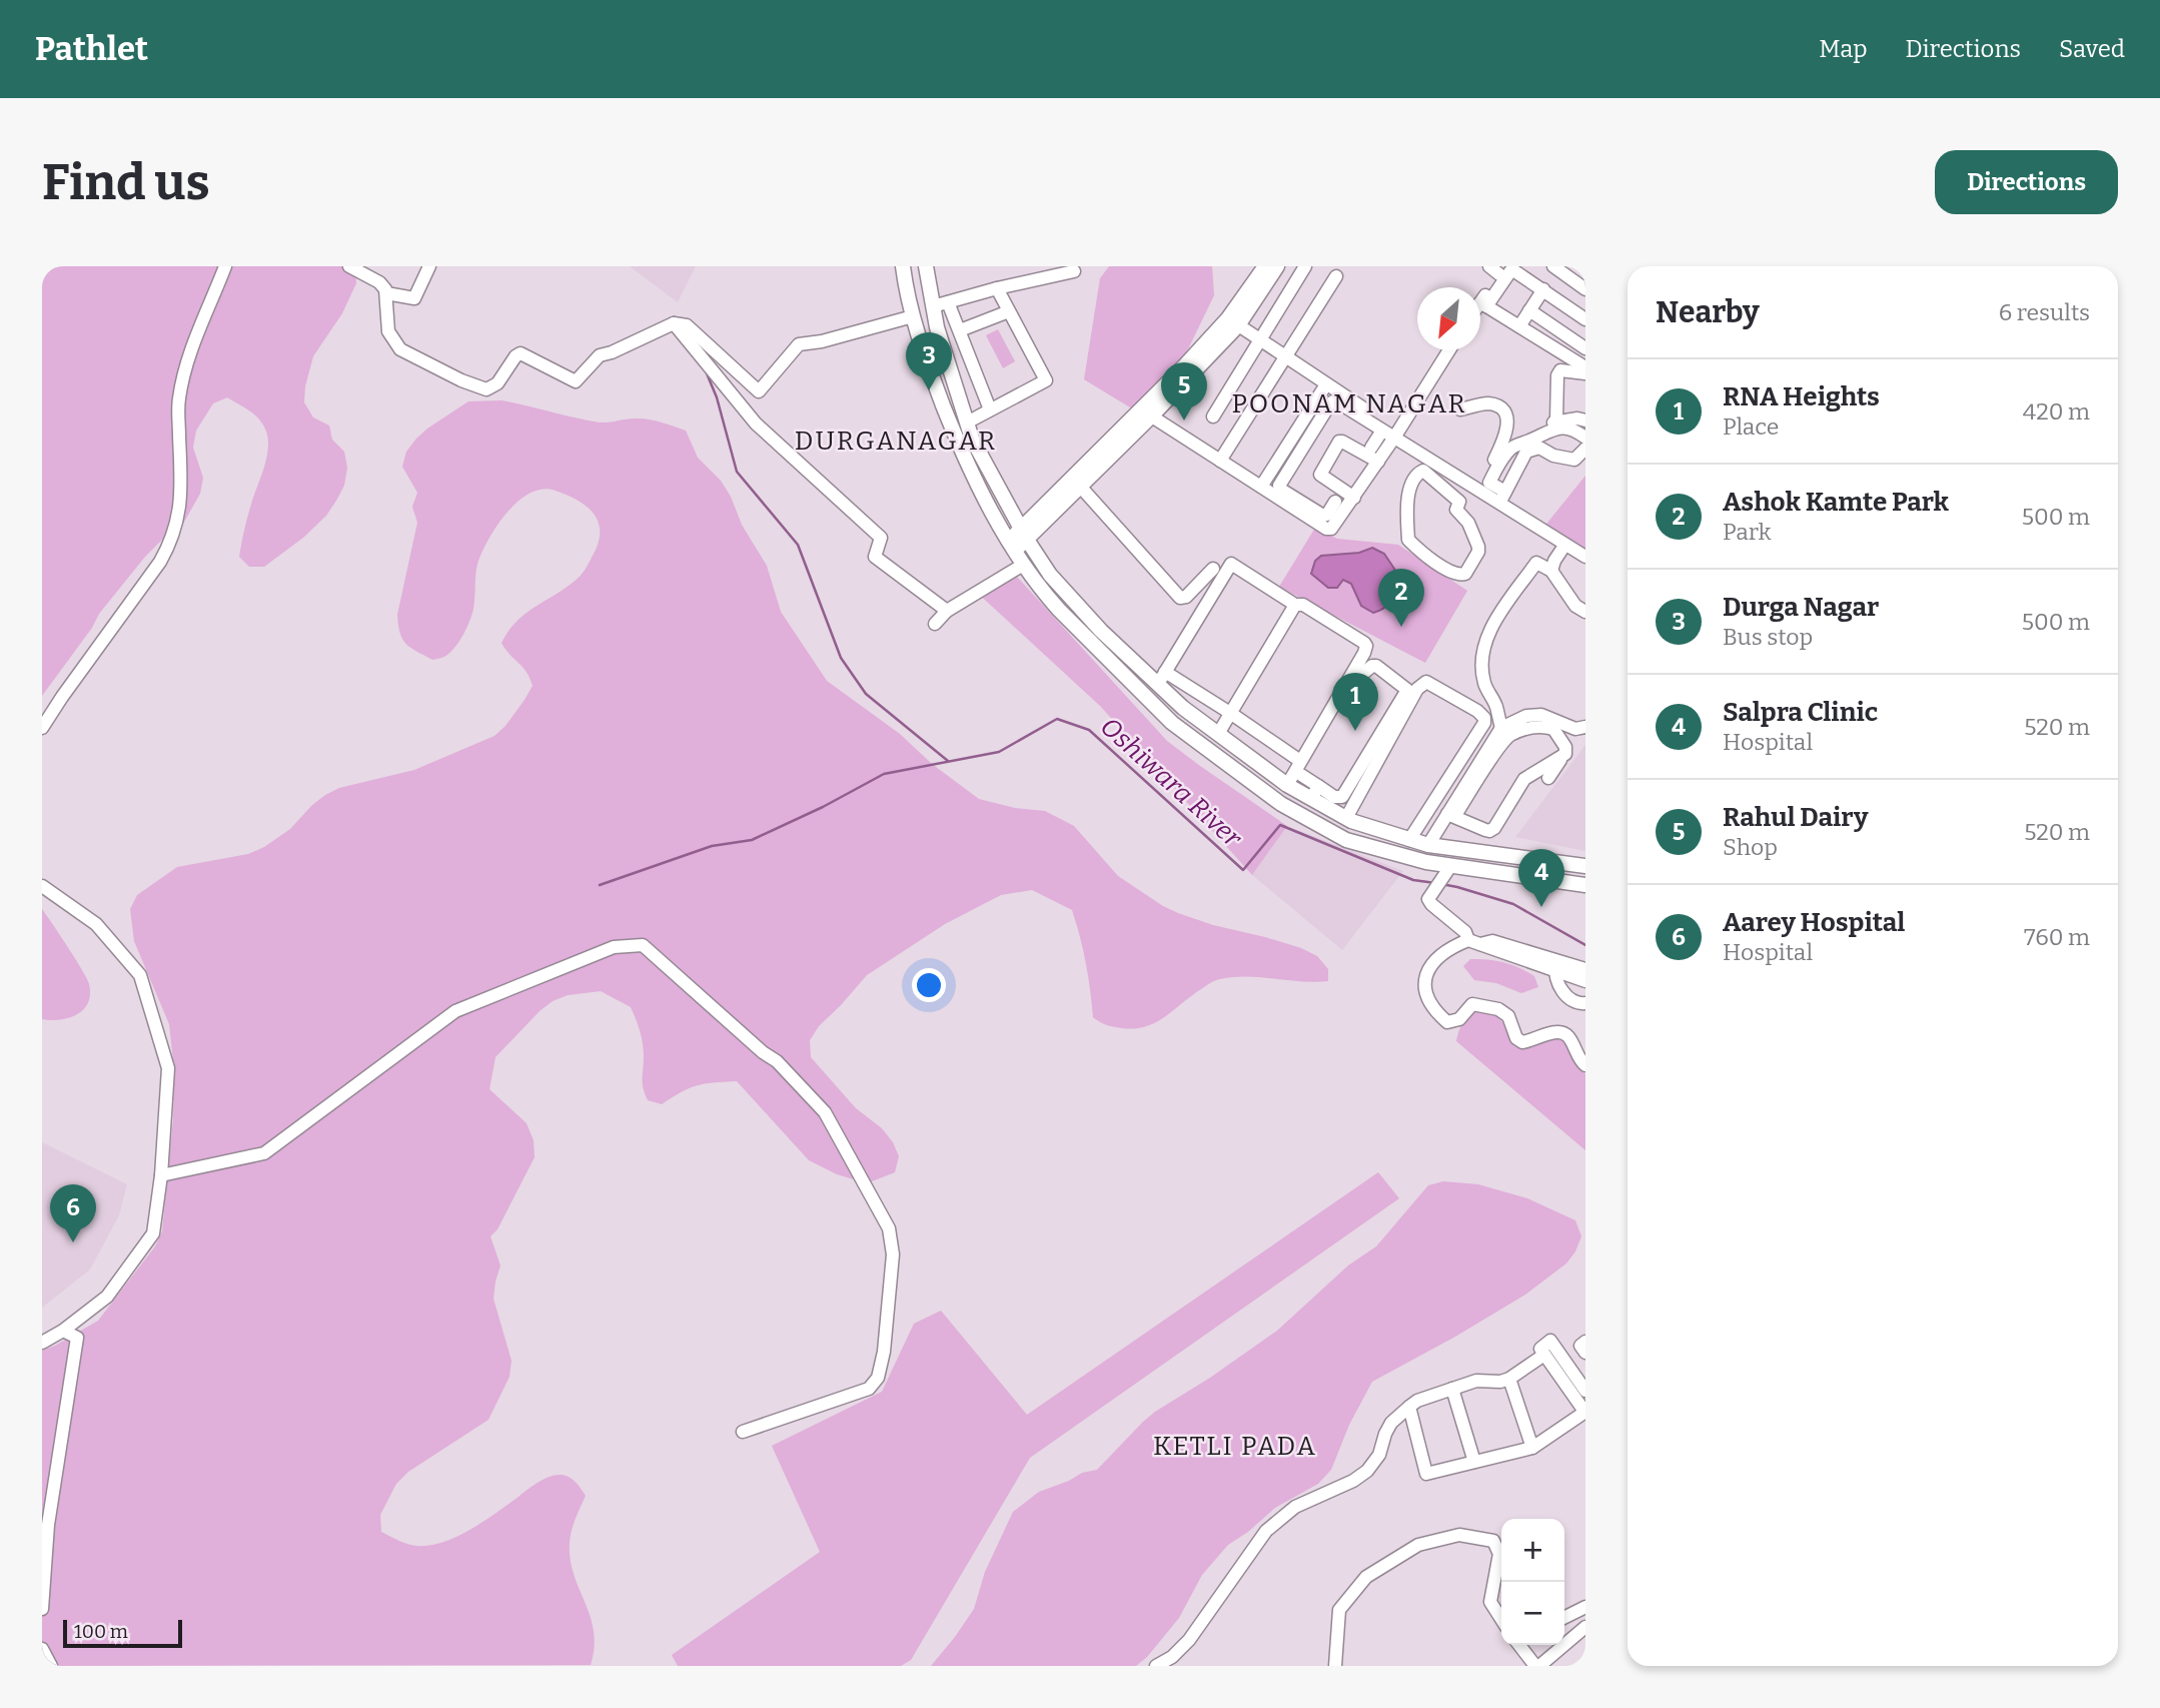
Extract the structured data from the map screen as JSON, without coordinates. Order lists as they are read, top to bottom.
{
  "districts": ["POONAM NAGAR", "DURGANAGAR", "KETLI PADA"],
  "water": ["Oshiwara River"],
  "scale_bar": "100 m",
  "north": "bottom left",
  "page": {
    "header": "Pathlet",
    "nav": ["Map", "Directions", "Saved"],
    "buttons": "Directions",
    "title": "Find us",
    "heading": ["Nearby", "6 results"],
    "pins": [
      "3",
      "5",
      "2",
      "1",
      "4",
      "6"
    ],
    "list": [
      {
        "mark": "1",
        "name": "RNA Heights",
        "note": "Place",
        "value": "420 m"
      },
      {
        "mark": "2",
        "name": "Ashok Kamte Park",
        "note": "Park",
        "value": "500 m"
      },
      {
        "mark": "3",
        "name": "Durga Nagar",
        "note": "Bus stop",
        "value": "500 m"
      },
      {
        "mark": "4",
        "name": "Salpra Clinic",
        "note": "Hospital",
        "value": "520 m"
      },
      {
        "mark": "5",
        "name": "Rahul Dairy",
        "note": "Shop",
        "value": "520 m"
      },
      {
        "mark": "6",
        "name": "Aarey Hospital",
        "note": "Hospital",
        "value": "760 m"
      }
    ],
    "map_buttons": ["+", "−"],
    "scale": "100 m"
  }
}
